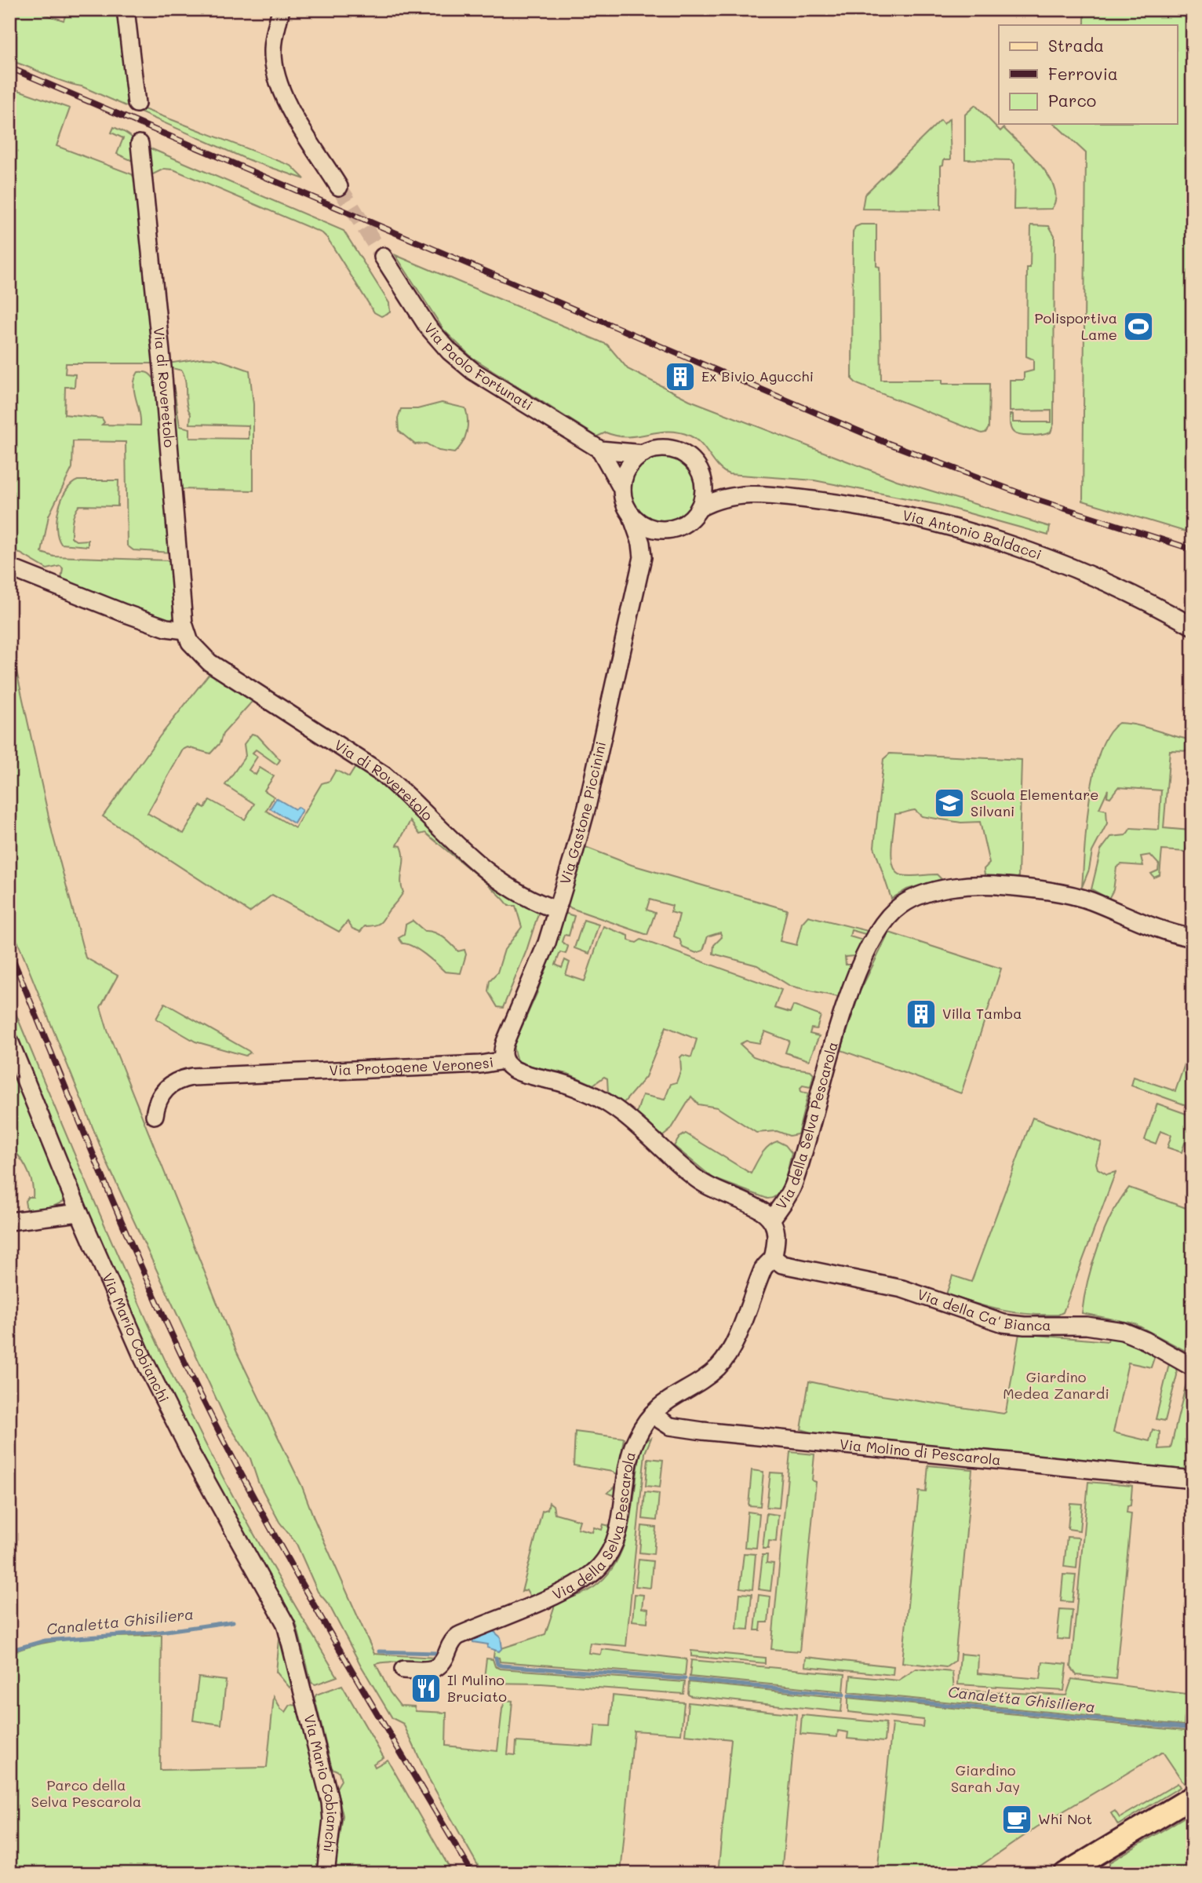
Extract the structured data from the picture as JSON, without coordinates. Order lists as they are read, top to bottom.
{
  "streets": {
    "street": [
      "Via Paolo Fortunati",
      "Via di Roveretolo",
      "Via Antonio Baldacci",
      "Via Gastone Piccinini",
      "Via Protogene Veronesi",
      "Via della Selva Pescarola",
      "Via della Ca' Bianca",
      "Via Mario Cobianchi",
      "Via Molino di Pescarola"
    ]
  },
  "crossings": [
    ["Via Paolo Fortunati", "Via Antonio Baldacci"],
    ["Via Paolo Fortunati", "Via Gastone Piccinini"],
    ["Via di Roveretolo", "Via Gastone Piccinini"],
    ["Via Antonio Baldacci", "Via Gastone Piccinini"],
    ["Via Gastone Piccinini", "Via Protogene Veronesi"],
    ["Via Protogene Veronesi", "Via della Selva Pescarola"],
    ["Via della Selva Pescarola", "Via della Ca' Bianca"],
    ["Via della Selva Pescarola", "Via Molino di Pescarola"]
  ],
  "water": ["Canaletta Ghisiliera"],
  "parks": ["Giardino Medea Zanardi", "Giardino Sarah Jay", "Parco della Selva Pescarola"],
  "places": {
    "sports": ["Polisportiva Lame"],
    "building": ["Ex Bivio Agucchi", "Villa Tamba"],
    "school or university": ["Scuola Elementare Silvani"],
    "restaurant": ["Il Mulino Bruciato"],
    "cafe": ["Whi Not"]
  },
  "legend": ["Strada", "Ferrovia", "Parco"]
}
